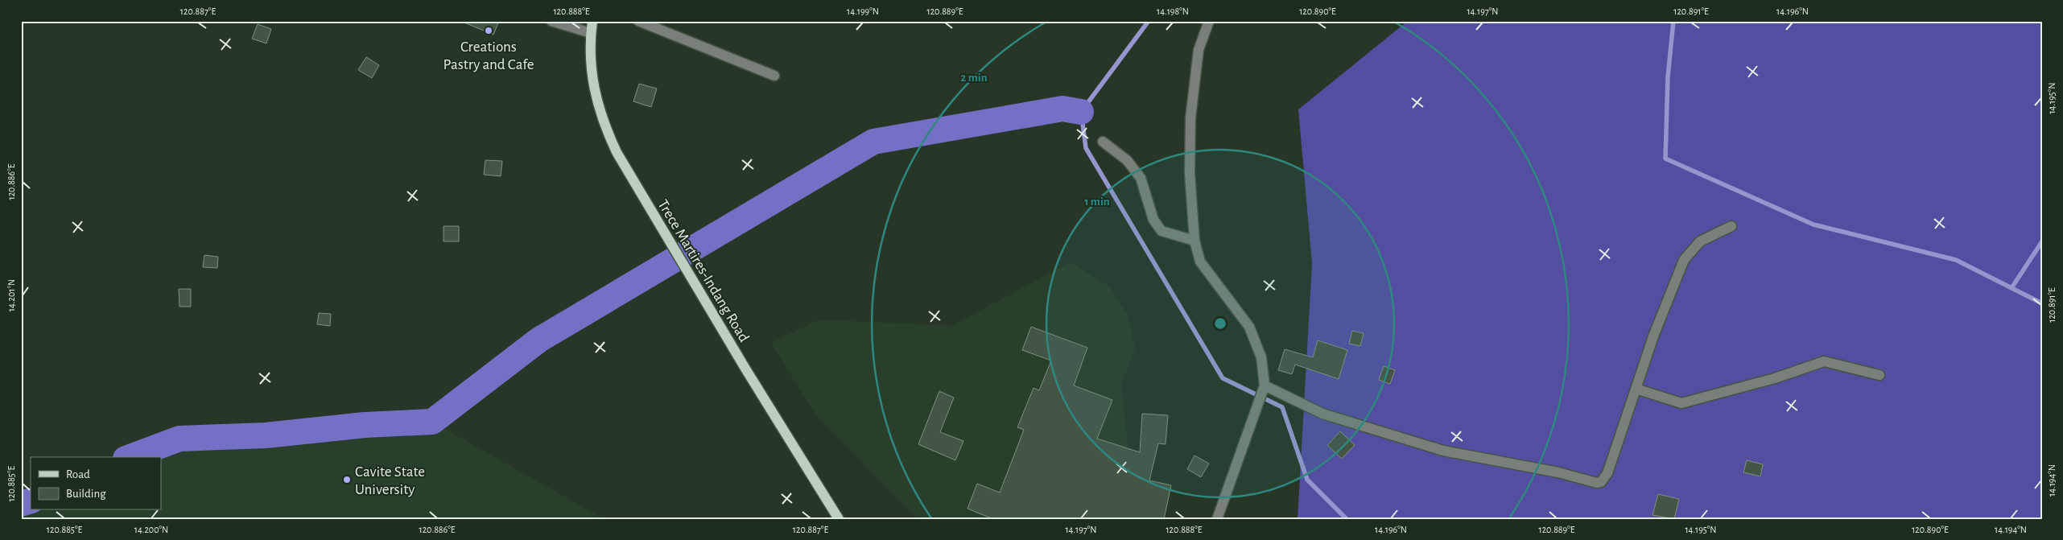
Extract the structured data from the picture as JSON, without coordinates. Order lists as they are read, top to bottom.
{
  "streets": {
    "main road": ["Trece Martires-Indang Road"]
  },
  "places": ["Creations Pastry and Cafe", "Cavite State University"],
  "legend": ["Road", "Building"],
  "coordinates": [
    "120.887°E",
    "120.888°E",
    "14.199°N",
    "120.889°E",
    "14.198°N",
    "120.890°E",
    "14.197°N",
    "120.891°E",
    "14.196°N",
    "14.195°N",
    "120.886°E",
    "14.201°N",
    "14.194°N",
    "120.885°E",
    "14.200°N"
  ],
  "rings": ["2 min", "1 min"]
}
